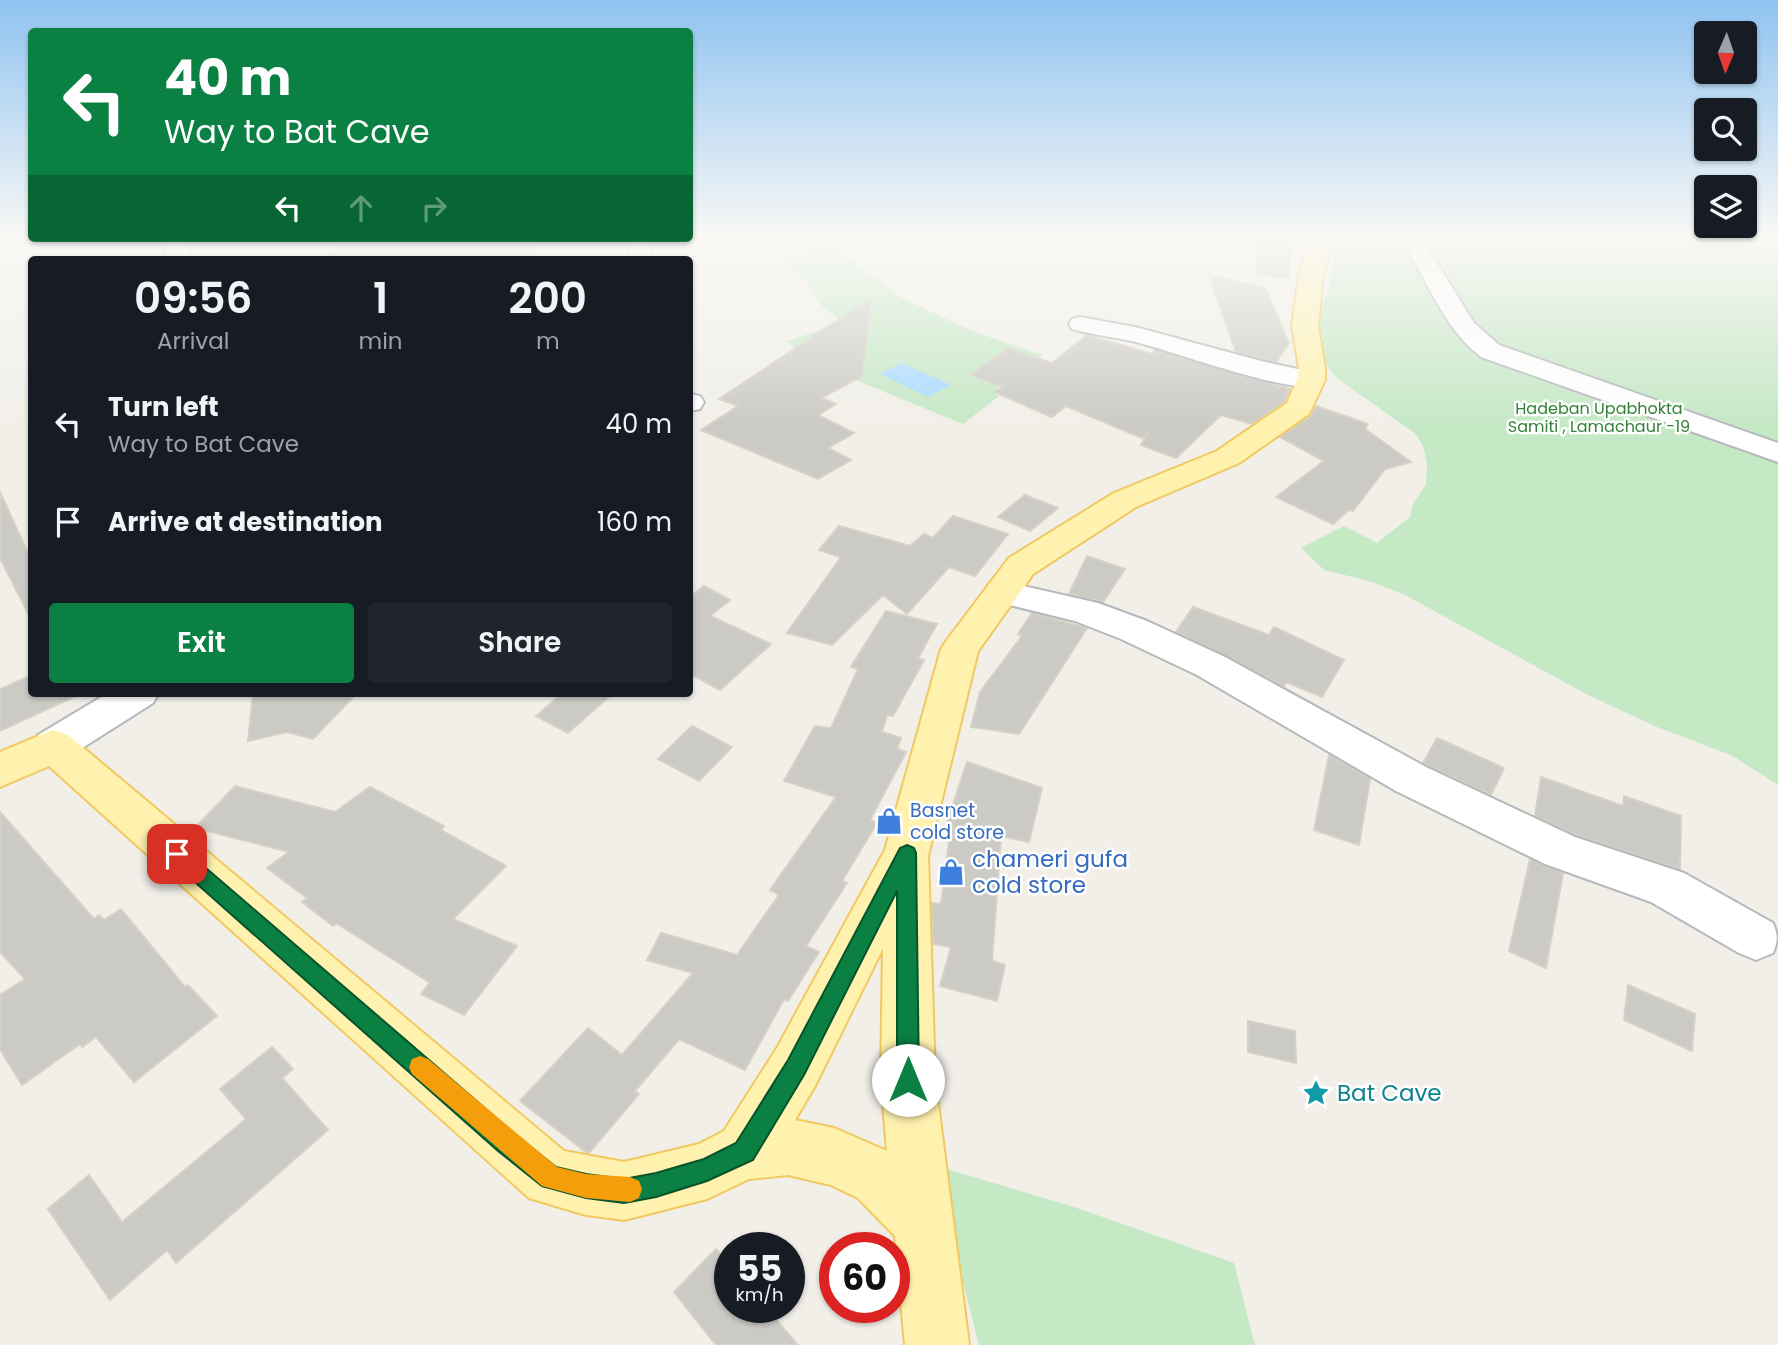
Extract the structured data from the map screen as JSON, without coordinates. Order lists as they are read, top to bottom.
{
  "parks": ["Hadeban Upabhokta Samiti , Lamachaur -19"],
  "places": {
    "shop": ["Basnet cold store", "chameri gufa cold store"],
    "place": ["Bat Cave"]
  },
  "north": "bottom",
  "page": {
    "turn": ["40 m", "Way to Bat Cave"],
    "eta": [
      "09:56",
      "Arrival",
      "1",
      "min",
      "200",
      "m"
    ],
    "list": [
      {
        "name": "Turn left",
        "note": "Way to Bat Cave",
        "value": "40 m"
      },
      {
        "name": "Arrive at destination",
        "value": "160 m"
      }
    ],
    "buttons": ["Exit", "Share"],
    "speed": "55 km/h",
    "limit": "60"
  }
}
